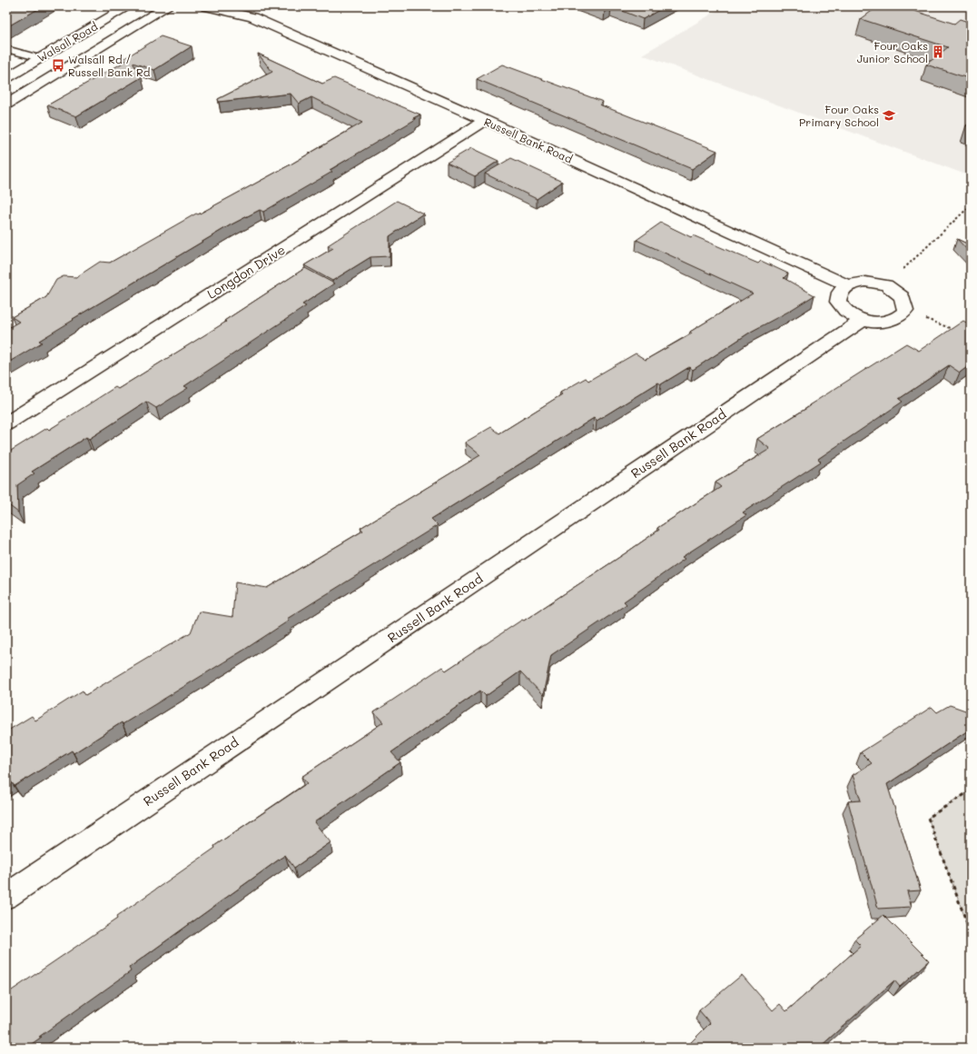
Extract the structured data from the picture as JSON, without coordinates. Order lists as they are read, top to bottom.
{
  "streets": {
    "street": ["Walsall Road", "Russell Bank Road", "Longdon Drive"]
  },
  "crossings": [
    ["Russell Bank Road", "Longdon Drive"]
  ],
  "places": {
    "building": ["Four Oaks Junior School"],
    "bus stop": ["Walsall Rd / Russell Bank Rd"],
    "school or university": ["Four Oaks Primary School"]
  }
}
